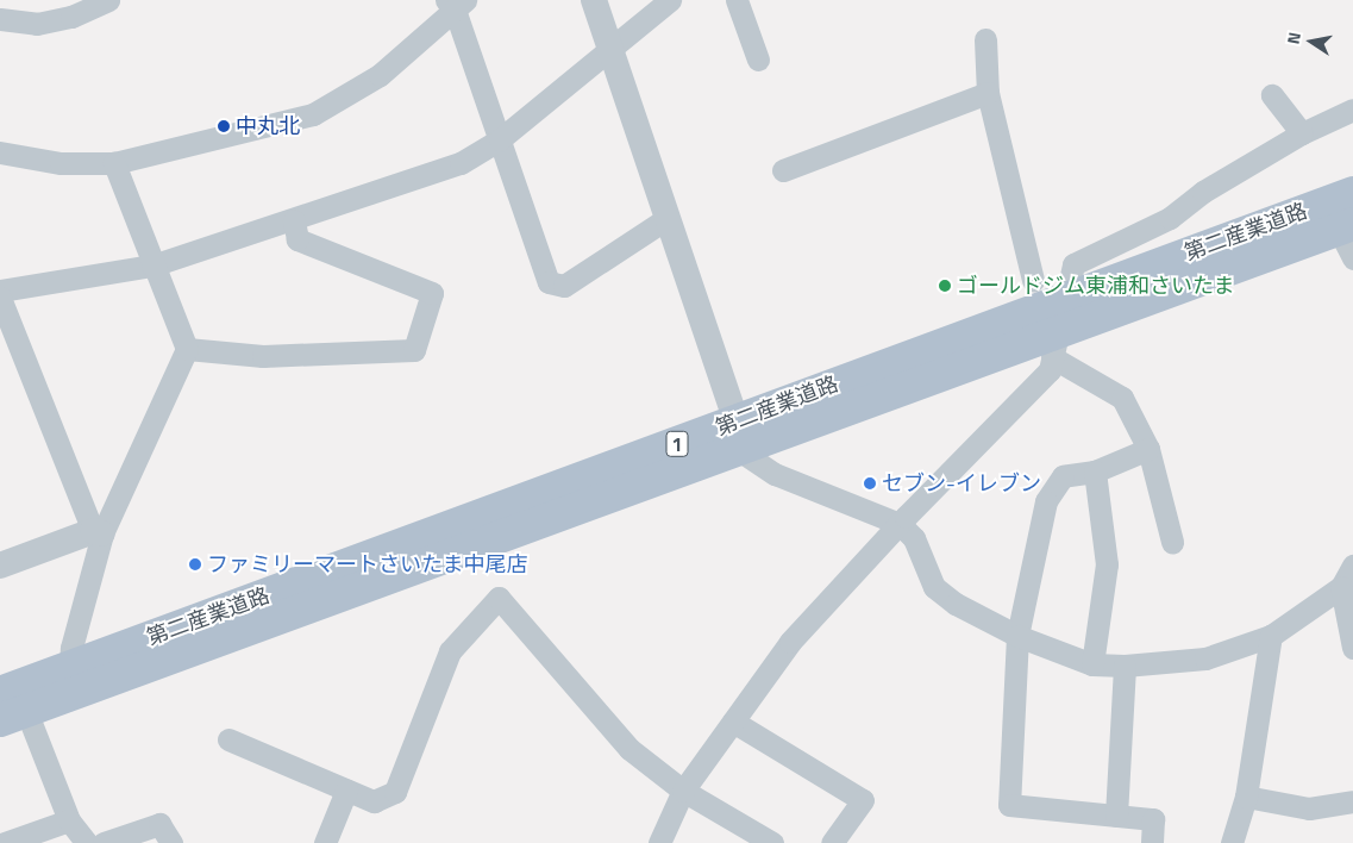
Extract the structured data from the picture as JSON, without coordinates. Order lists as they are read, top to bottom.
{
  "streets": {
    "main road": ["第二産業道路", "1"]
  },
  "places": [
    "中丸北",
    "ゴールドジム東浦和さいたま",
    "セブン-イレブン",
    "ファミリーマートさいたま中尾店"
  ],
  "north": "left"
}
